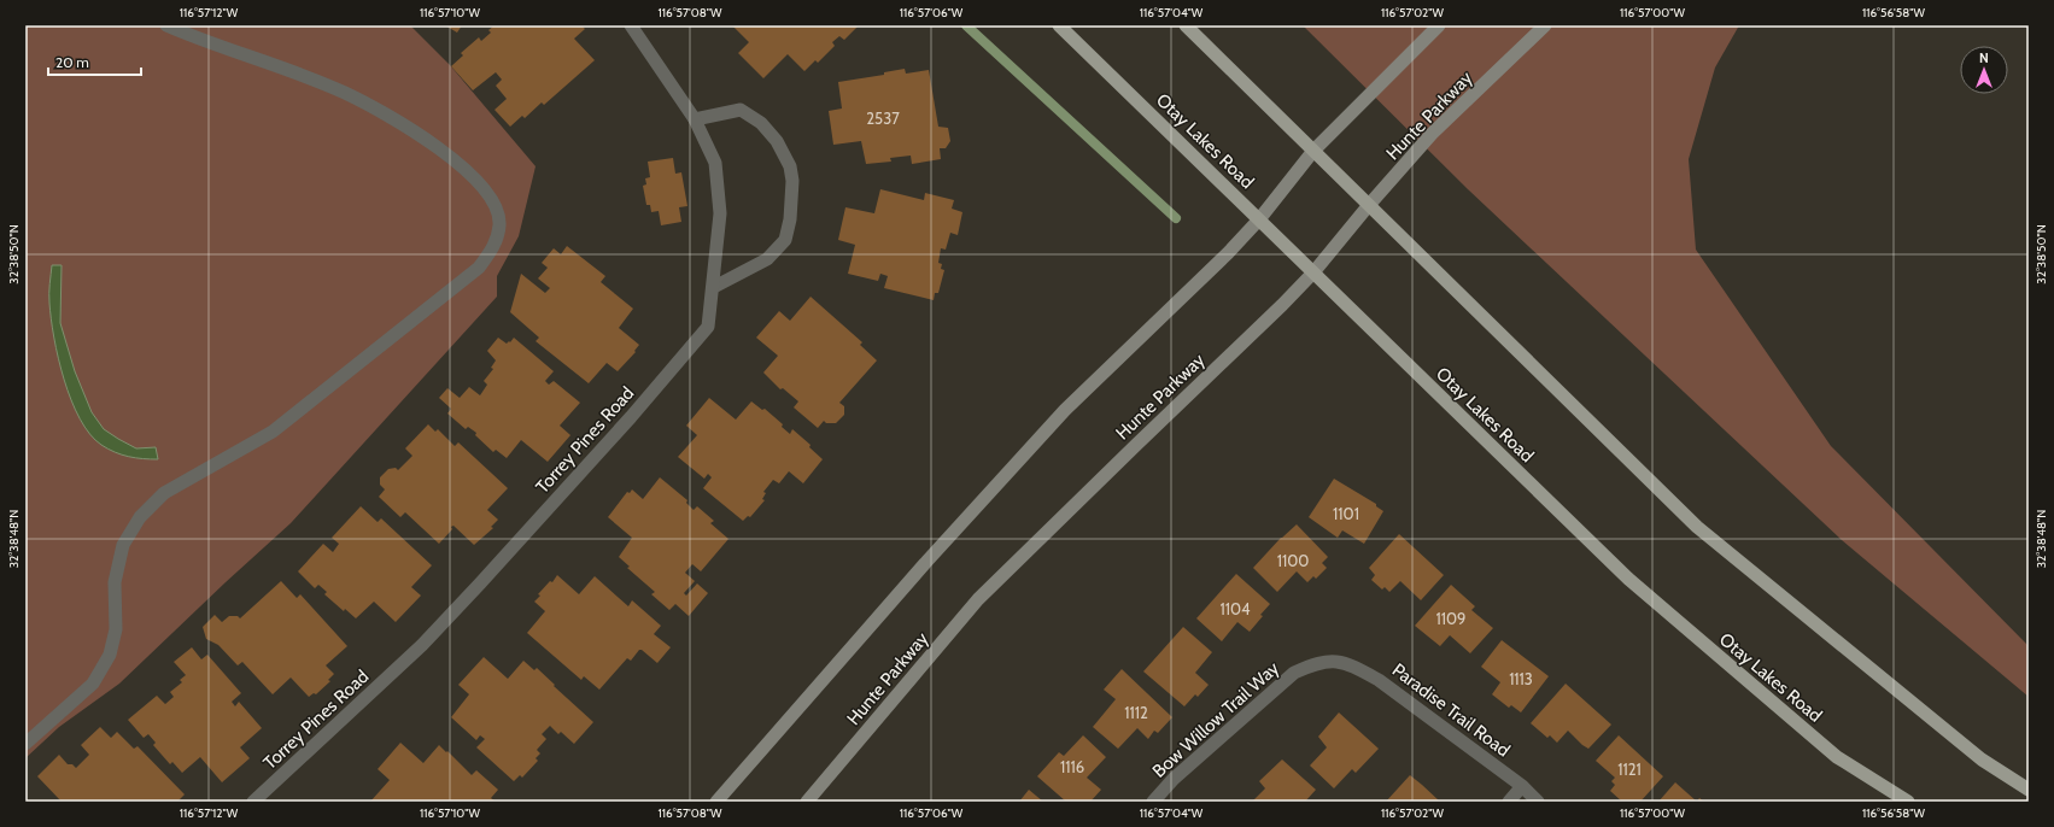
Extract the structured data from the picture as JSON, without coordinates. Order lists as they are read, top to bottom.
{
  "streets": {
    "main road": ["Hunte Parkway", "Otay Lakes Road"],
    "street": ["Torrey Pines Road", "Paradise Trail Road", "Bow Willow Trail Way"]
  },
  "crossings": [
    ["Hunte Parkway", "Otay Lakes Road"],
    ["Paradise Trail Road", "Bow Willow Trail Way"]
  ],
  "house_numbers": [
    "2537",
    "1101",
    "1100",
    "1104",
    "1109",
    "1113",
    "1112",
    "1116",
    "1121"
  ],
  "scale_bar": "20 m",
  "north": "top",
  "coordinates": [
    "116°57'12\"W",
    "116°57'10\"W",
    "116°57'08\"W",
    "116°57'06\"W",
    "116°57'04\"W",
    "116°57'02\"W",
    "116°57'00\"W",
    "116°56'58\"W",
    "32°38'50\"N",
    "32°38'48\"N"
  ]
}
